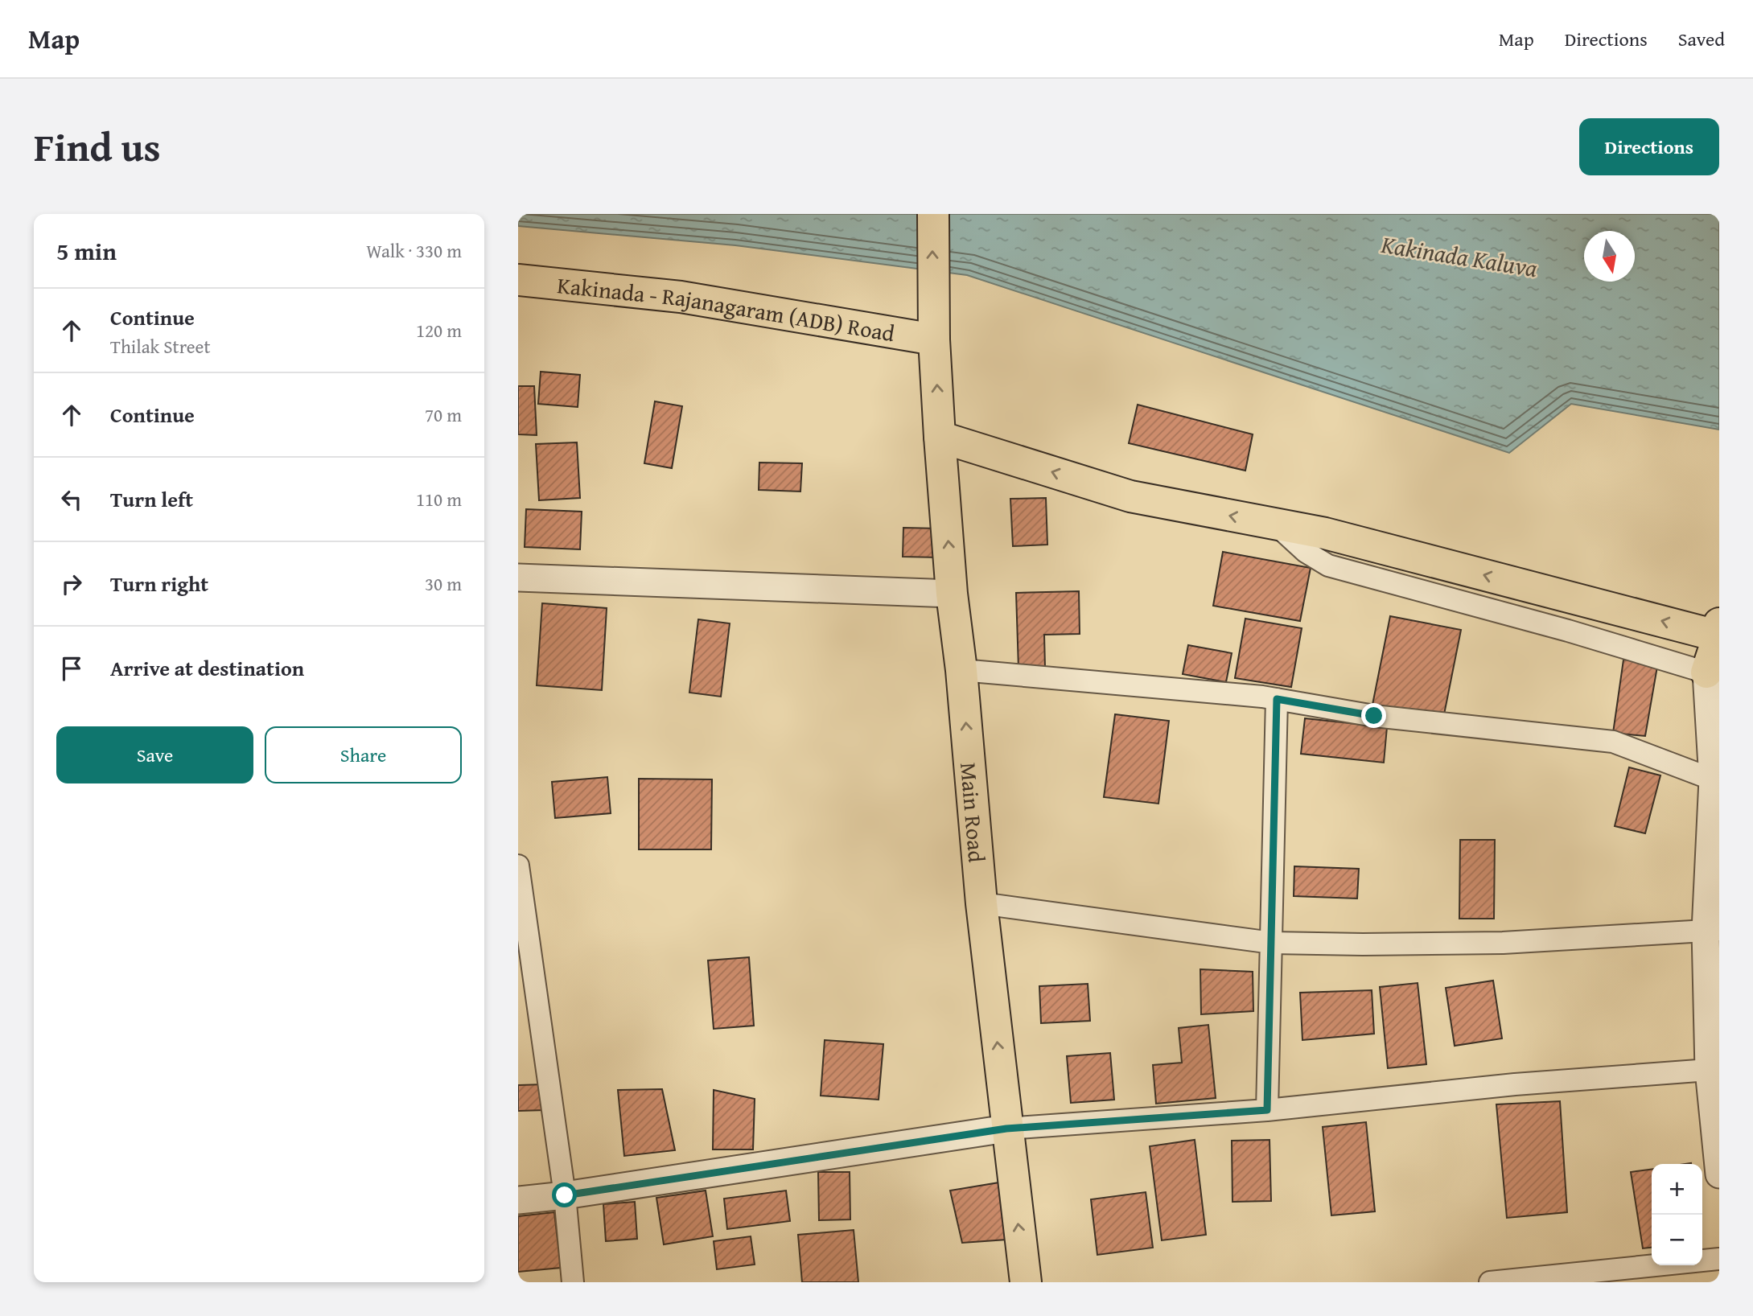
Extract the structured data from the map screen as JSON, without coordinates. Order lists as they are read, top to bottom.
{
  "streets": {
    "main road": ["Kakinada - Rajanagaram (ADB) Road", "Main Road"]
  },
  "crossings": [
    ["Kakinada - Rajanagaram (ADB) Road", "Main Road"]
  ],
  "one_way": ["Main Road"],
  "water": ["Kakinada Kaluva"],
  "north": "bottom",
  "page": {
    "header": "Map",
    "nav": ["Map", "Directions", "Saved"],
    "title": "Find us",
    "buttons": [
      "Directions",
      ["Save", "Share"]
    ],
    "heading": ["5 min", "Walk · 330 m"],
    "list": [
      ["Continue", "Thilak Street", "120 m"],
      ["Continue", "70 m"],
      ["Turn left", "110 m"],
      ["Turn right", "30 m"],
      "Arrive at destination"
    ],
    "map_buttons": ["+", "−"]
  }
}
